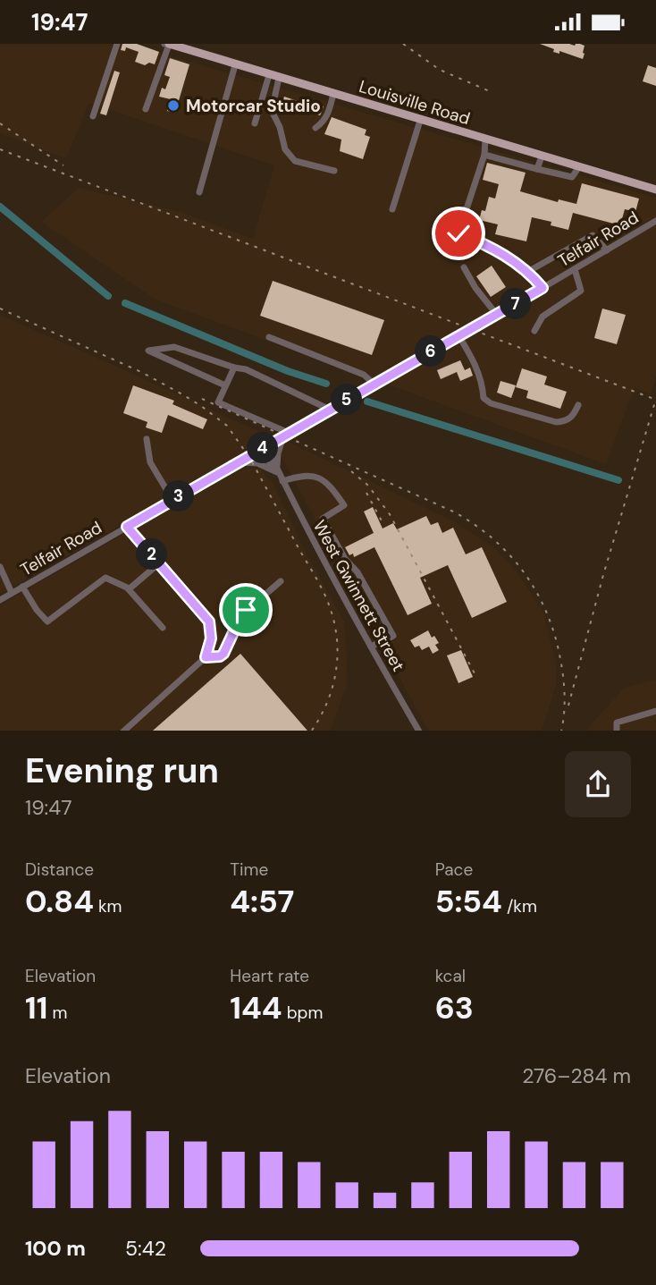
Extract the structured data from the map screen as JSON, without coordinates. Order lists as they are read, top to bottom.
{
  "streets": {
    "main road": ["Louisville Road"],
    "street": ["Telfair Road", "West Gwinnett Street"]
  },
  "crossings": [
    ["Telfair Road", "West Gwinnett Street"]
  ],
  "places": ["Motorcar Studio"],
  "page": {
    "status": "19:47",
    "pins": [
      "7",
      "6",
      "5",
      "4",
      "3",
      "2"
    ],
    "heading": ["Evening run", "19:47"],
    "stats": [
      ["Distance", "0.84 km"],
      ["Time", "4:57"],
      ["Pace", "5:54 /km"],
      ["Elevation", "11 m"],
      ["Heart rate", "144 bpm"],
      ["kcal", "63"]
    ],
    "chart": ["Elevation", "276–284 m"],
    "list": [
      {
        "name": "100 m",
        "note": "5:42"
      }
    ]
  }
}
